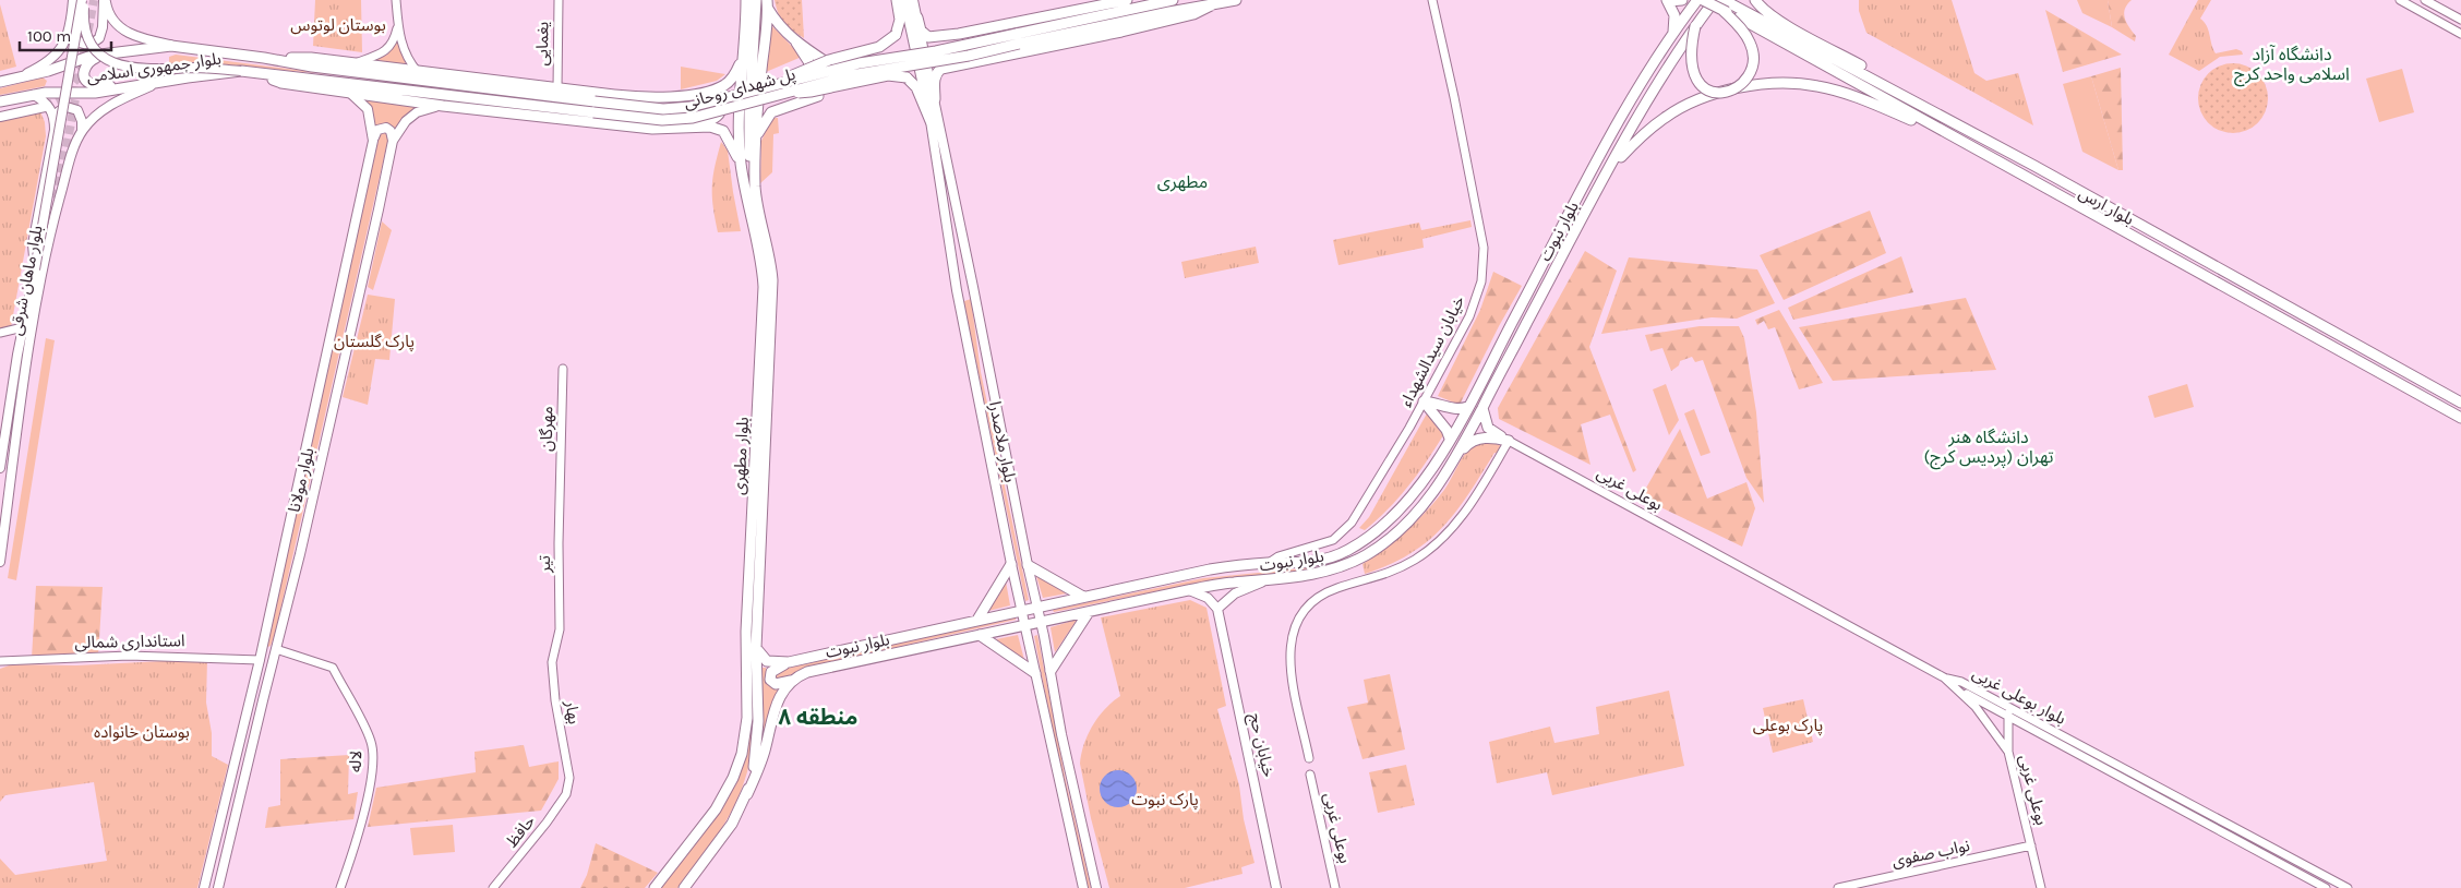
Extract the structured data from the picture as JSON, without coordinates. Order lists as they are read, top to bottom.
{
  "streets": {
    "main road": [
      "بلوار جمهوری اسلامی",
      "پل شهدای روحانی",
      "بلوار ارس",
      "بلوار نبوت",
      "بلوار ماهان شرقی",
      "بلوار ملاصدرا",
      "بلوار مطهری",
      "بلوار مولانا",
      "خیابان حج"
    ],
    "street": [
      "یغمایی",
      "خیابان سیدالشهداء",
      "مهرگان",
      "بوعلی غربی",
      "تیر",
      "استانداری شمالی",
      "بلوار بوعلی غربی",
      "بهار",
      "لاله",
      "حافظ",
      "نواب صفوی"
    ]
  },
  "crossings": [
    ["بلوار جمهوری اسلامی", "پل شهدای روحانی"],
    ["بلوار جمهوری اسلامی", "بلوار ماهان شرقی"],
    ["بلوار نبوت", "خیابان سیدالشهداء"],
    ["بلوار نبوت", "بلوار ملاصدرا"],
    ["مهرگان", "تیر"],
    ["بلوار مولانا", "استانداری شمالی"],
    ["بلوار مولانا", "لاله"],
    ["بوعلی غربی", "بلوار بوعلی غربی"],
    ["بوعلی غربی", "نواب صفوی"],
    ["تیر", "بهار"],
    ["بهار", "حافظ"]
  ],
  "districts": [
    "دانشگاه آزاد اسلامی واحد کرج",
    "مطهری",
    "دانشگاه هنر تهران (پردیس کرج)",
    "منطقه ۸"
  ],
  "parks": [
    "بوستان لوتوس",
    "پارک گلستان",
    "پارک بوعلی",
    "بوستان خانواده",
    "پارک نبوت"
  ],
  "scale_bar": "100 m"
}
